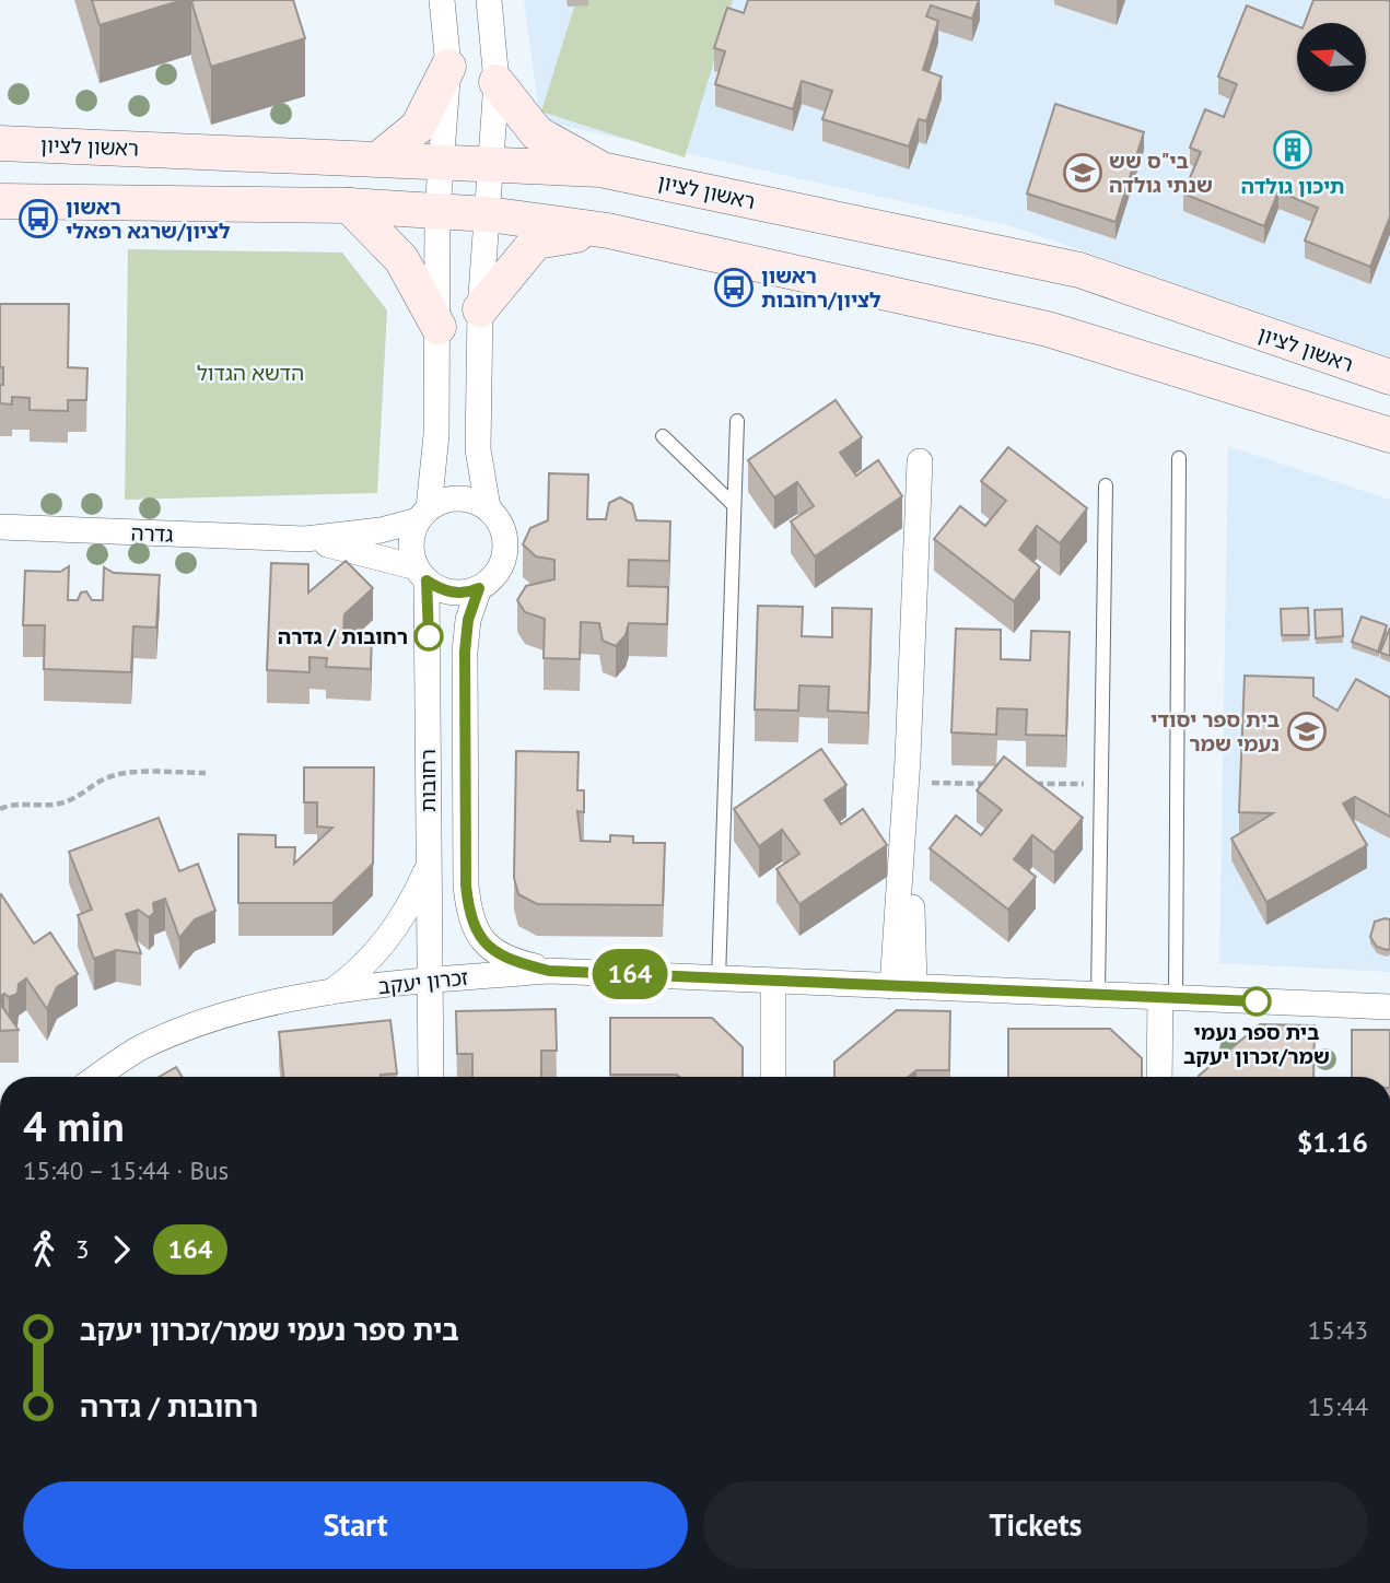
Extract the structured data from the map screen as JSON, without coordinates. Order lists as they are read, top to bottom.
{
  "streets": {
    "main road": ["ראשון לציון"],
    "street": ["גדרה", "רחובות", "זכרון יעקב"]
  },
  "crossings": [
    ["גדרה", "רחובות"],
    ["רחובות", "זכרון יעקב"]
  ],
  "parks": ["הדשא הגדול"],
  "places": {
    "building": ["תיכון גולדה"],
    "school or university": ["בי\"ס שש שנתי גולדה", "בית ספר יסודי נעמי שמר"],
    "bus stop": ["ראשון לציון/שרגא רפאלי", "ראשון לציון/רחובות"],
    "other": ["רחובות / גדרה", "בית ספר נעמי שמר/זכרון יעקב"]
  },
  "lines": ["bus line 164"],
  "north": "left",
  "page": {
    "on_map": "164",
    "heading": ["4 min", "15:40 – 15:44 · Bus", "$1.16"],
    "legs": ["3", "164"],
    "list": [
      {
        "name": "בית ספר נעמי שמר/זכרון יעקב",
        "value": "15:43"
      },
      {
        "name": "רחובות / גדרה",
        "value": "15:44"
      }
    ],
    "buttons": ["Start", "Tickets"]
  }
}
